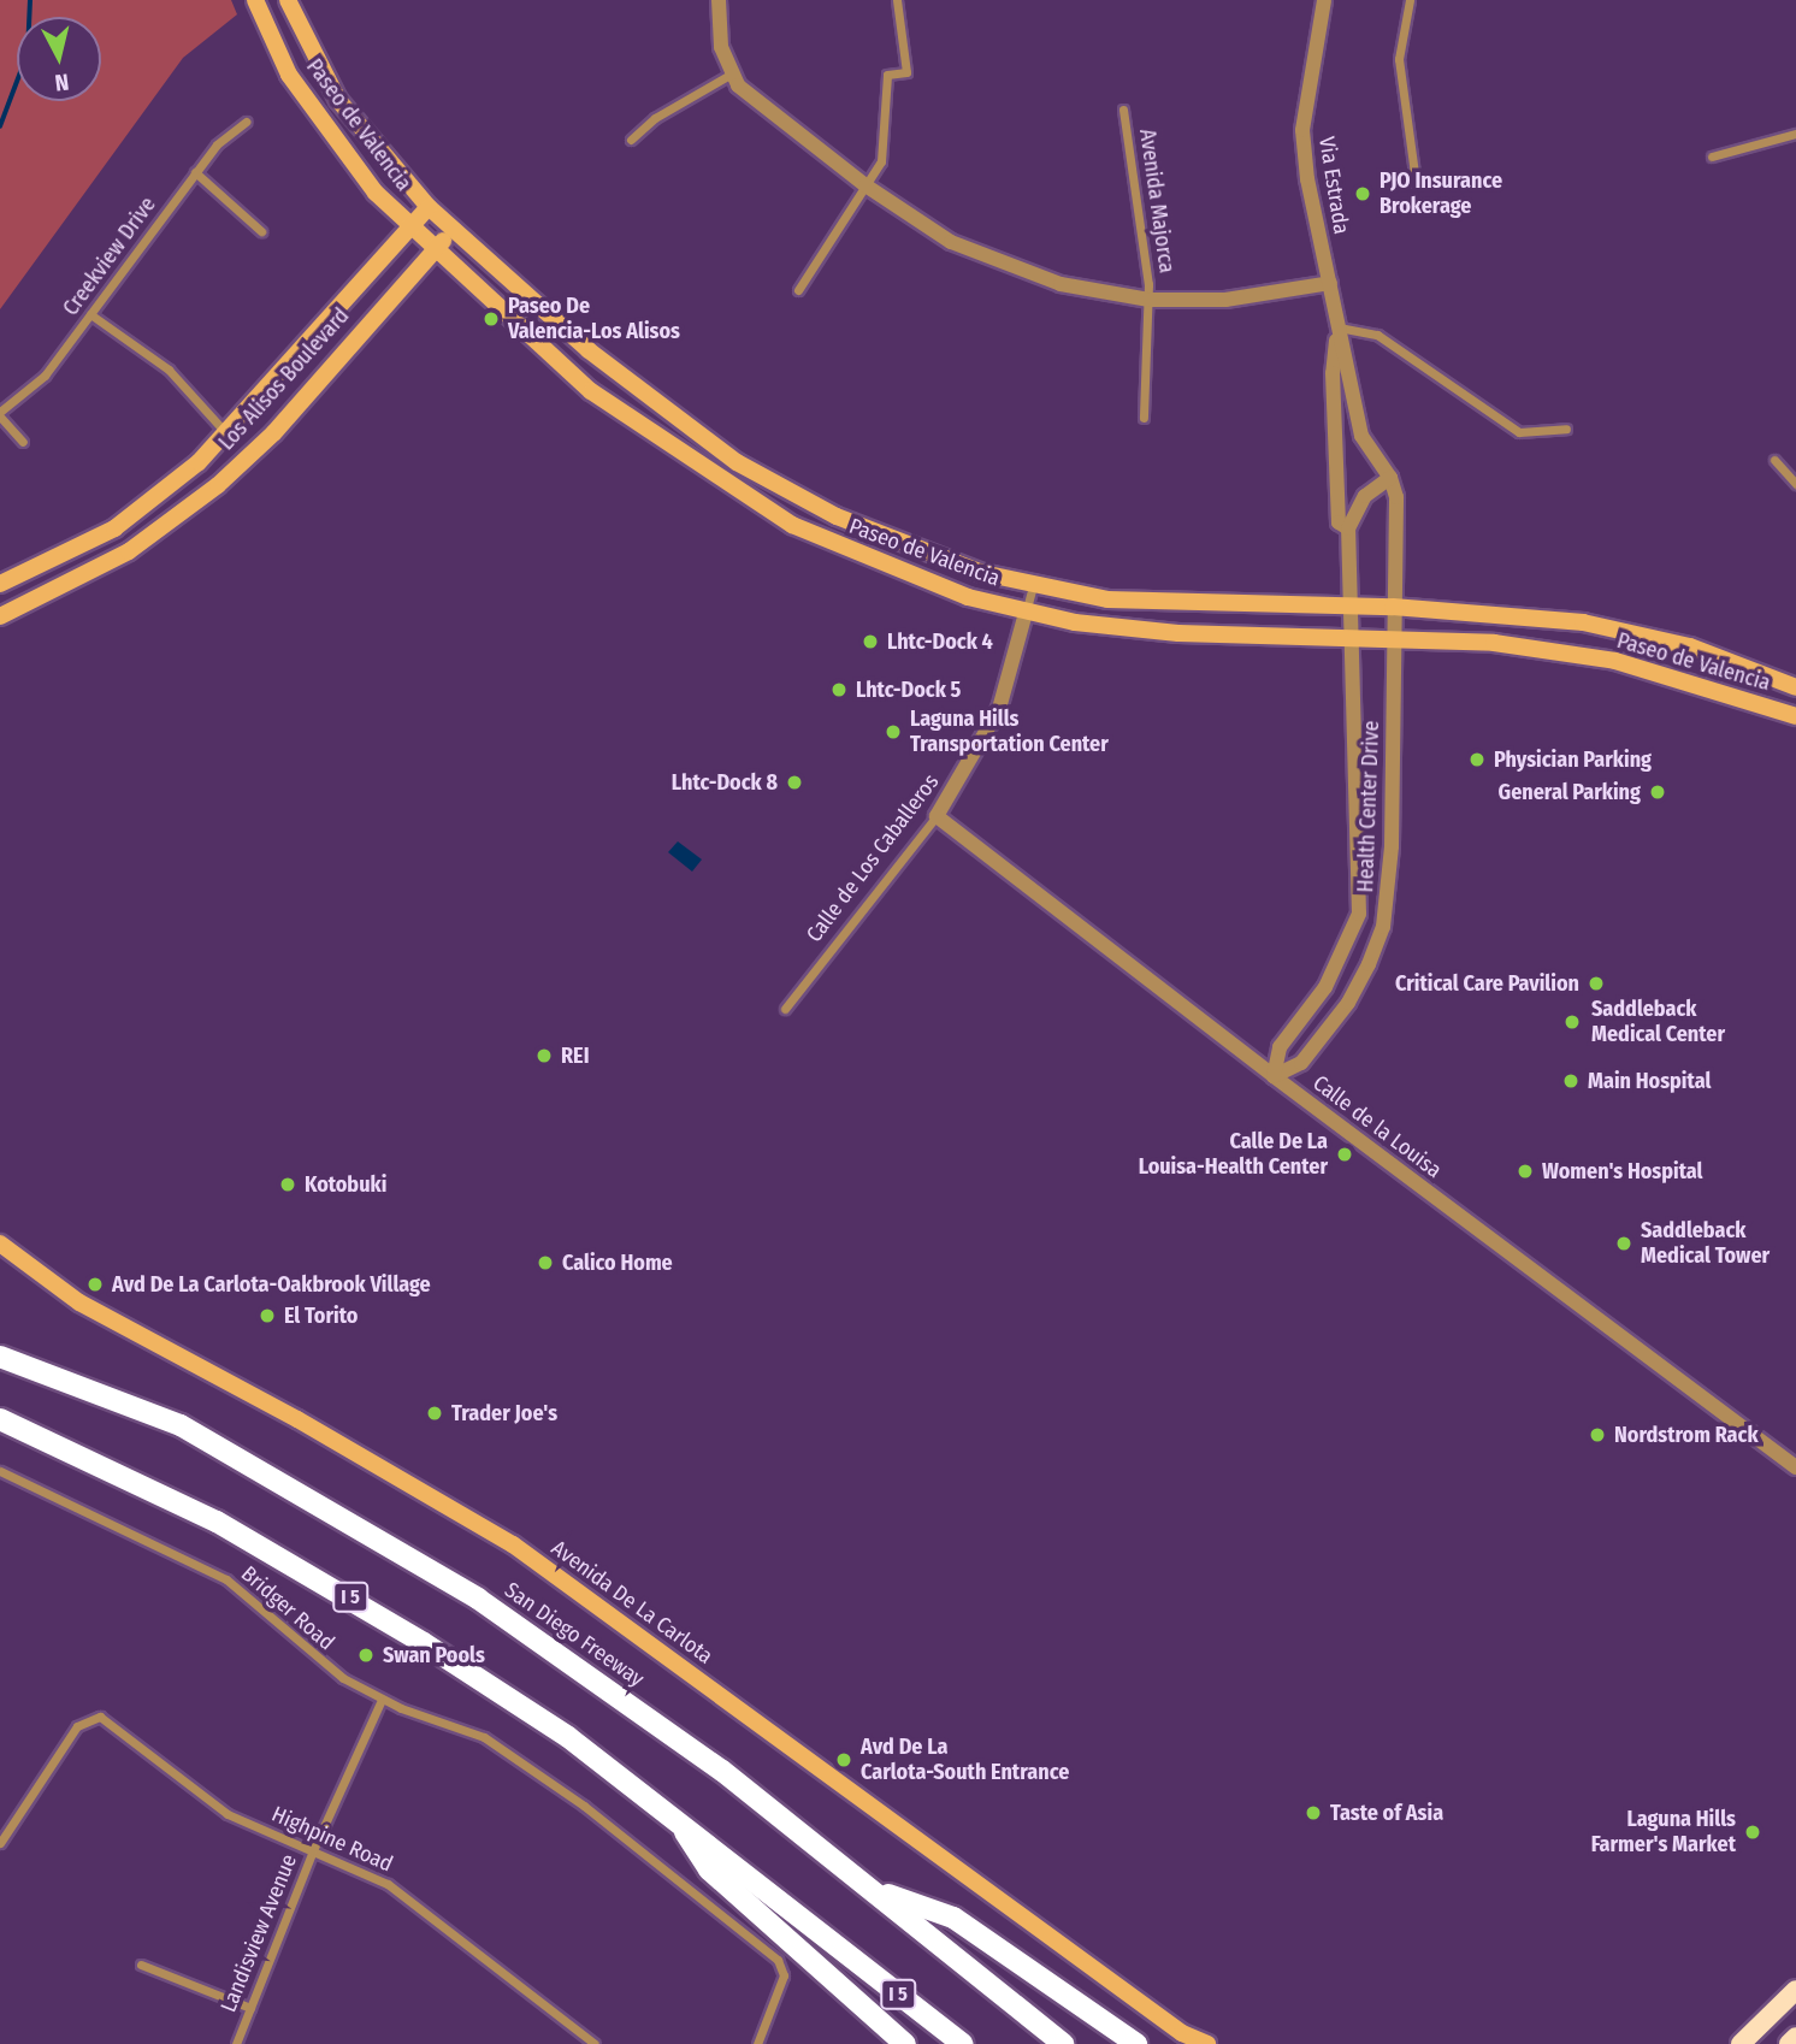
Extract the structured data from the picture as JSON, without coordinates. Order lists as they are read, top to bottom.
{
  "streets": {
    "highway": ["I 5", "San Diego Freeway"],
    "main road": ["Paseo de Valencia", "Los Alisos Boulevard", "Avenida De La Carlota"],
    "street": [
      "Via Estrada",
      "Avenida Majorca",
      "Creekview Drive",
      "Health Center Drive",
      "Calle de Los Caballeros",
      "Calle de la Louisa",
      "Bridger Road",
      "Highpine Road",
      "Landisview Avenue"
    ]
  },
  "crossings": [
    ["Paseo de Valencia", "Via Estrada"],
    ["Paseo de Valencia", "Los Alisos Boulevard"],
    ["Paseo de Valencia", "Health Center Drive"],
    ["Paseo de Valencia", "Calle de Los Caballeros"],
    ["Via Estrada", "Avenida Majorca"],
    ["Via Estrada", "Health Center Drive"],
    ["Health Center Drive", "Calle de la Louisa"],
    ["Calle de Los Caballeros", "Calle de la Louisa"],
    ["Bridger Road", "Landisview Avenue"],
    ["Highpine Road", "Landisview Avenue"]
  ],
  "places": [
    "PJO Insurance Brokerage",
    "Paseo De Valencia-Los Alisos",
    "Lhtc-Dock 4",
    "Lhtc-Dock 5",
    "Laguna Hills Transportation Center",
    "Physician Parking",
    "Lhtc-Dock 8",
    "General Parking",
    "Critical Care Pavilion",
    "Saddleback Medical Center",
    "REI",
    "Main Hospital",
    "Calle De La Louisa-Health Center",
    "Women's Hospital",
    "Kotobuki",
    "Saddleback Medical Tower",
    "Calico Home",
    "Avd De La Carlota-Oakbrook Village",
    "El Torito",
    "Trader Joe's",
    "Nordstrom Rack",
    "Swan Pools",
    "Avd De La Carlota-South Entrance",
    "Taste of Asia",
    "Laguna Hills Farmer's Market"
  ],
  "north": "bottom"
}
